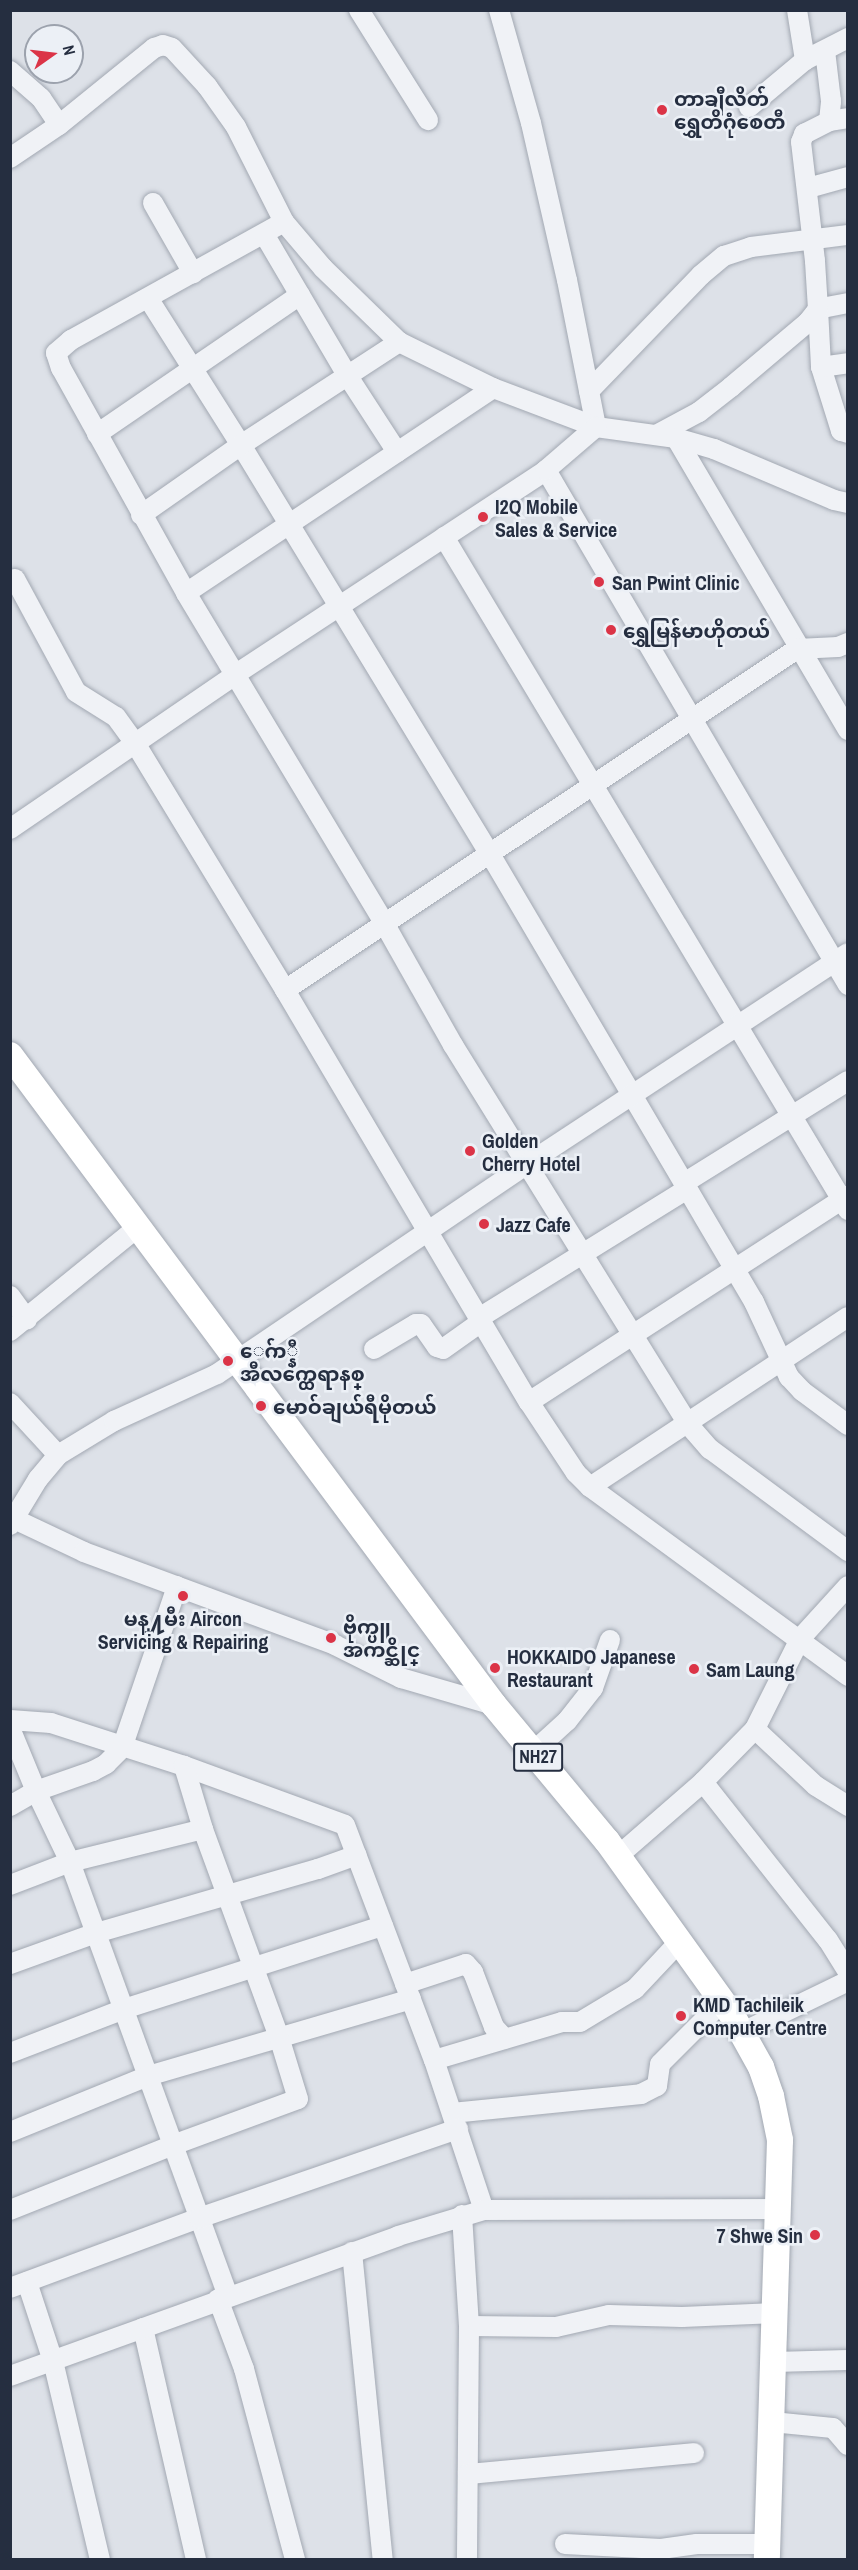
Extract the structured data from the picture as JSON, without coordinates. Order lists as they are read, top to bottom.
{
  "streets": {
    "main road": ["NH27"]
  },
  "places": [
    "တာချီလိတ် ရွှေတိဂုံစေတီ",
    "I2Q Mobile Sales & Service",
    "San Pwint Clinic",
    "ရွှေမြန်မာဟိုတယ်",
    "Golden Cherry Hotel",
    "Jazz Cafe",
    "ေဂ်ာ္နီ အီလက္ထေရာနစ္",
    "မောဝ်ချယ်ရီမိုတယ်",
    "မန္႔မီး Aircon Servicing & Repairing",
    "ဗိုက္ပူ အကင္ဆိုင္",
    "HOKKAIDO Japanese Restaurant",
    "Sam Laung",
    "KMD Tachileik Computer Centre",
    "7 Shwe Sin"
  ],
  "north": "right"
}
